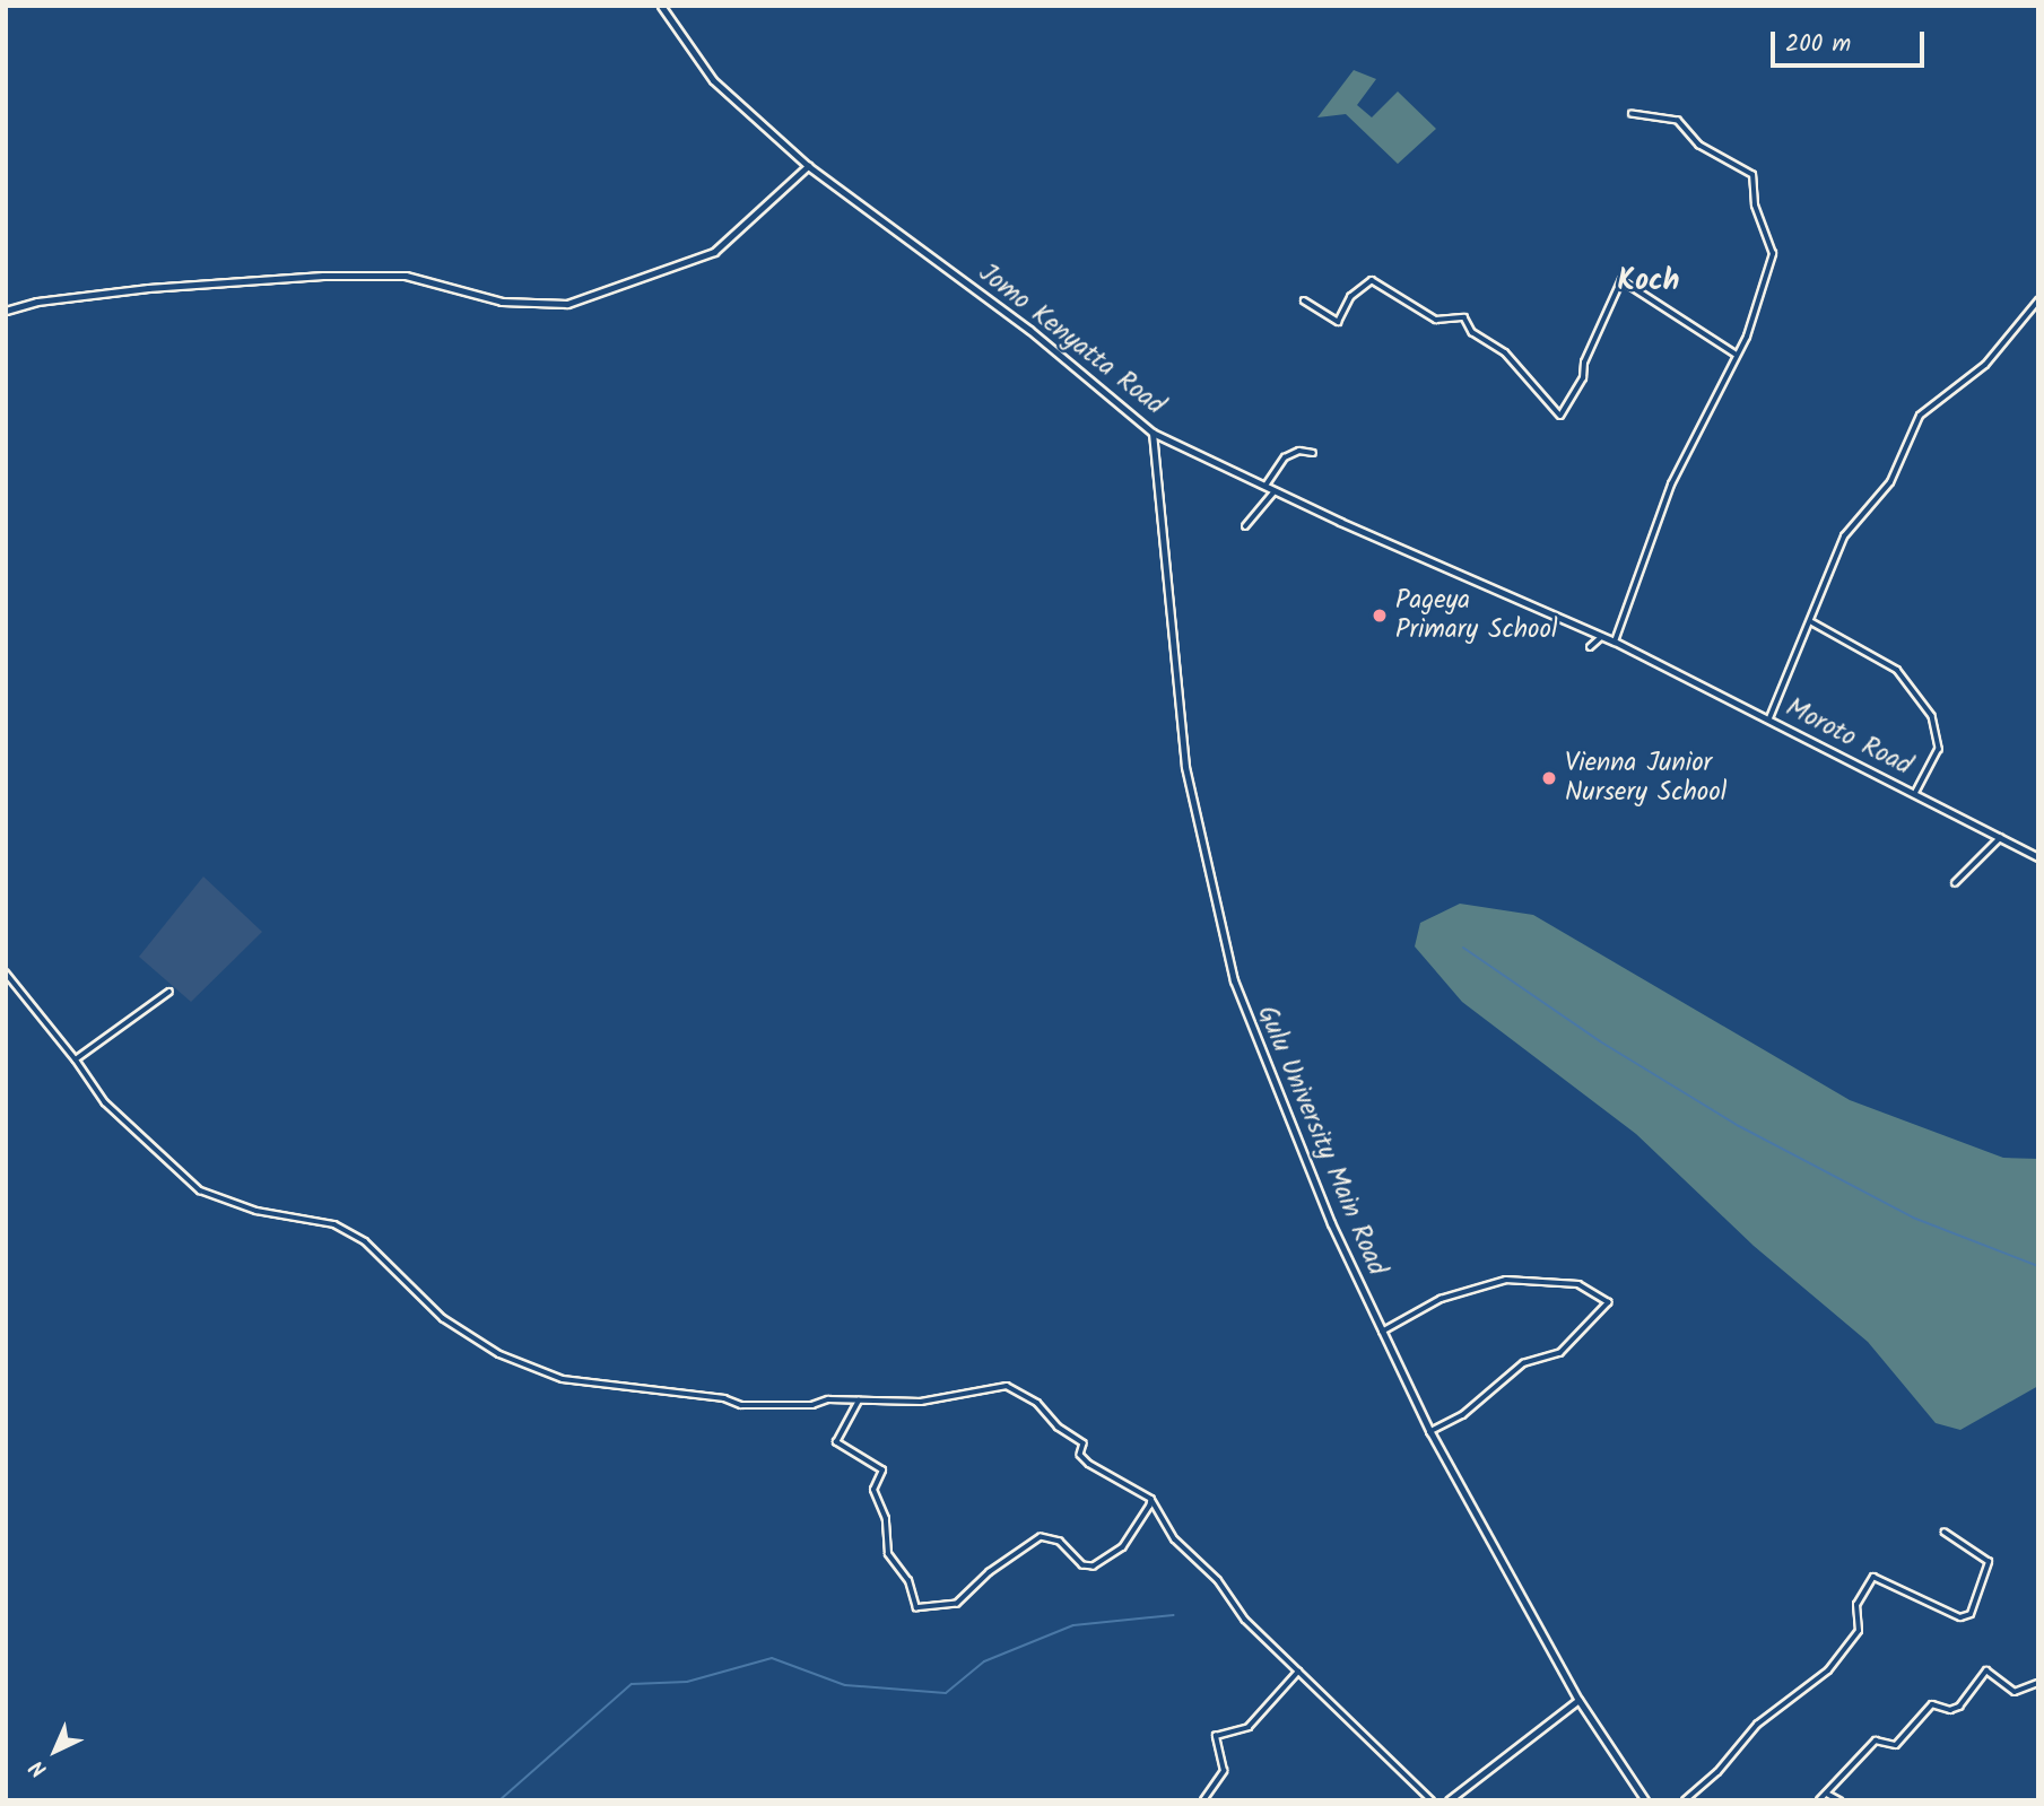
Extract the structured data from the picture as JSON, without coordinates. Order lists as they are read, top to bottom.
{
  "streets": {
    "street": ["Jomo Kenyatta Road", "Moroto Road", "Gulu University Main Road"]
  },
  "crossings": [
    ["Jomo Kenyatta Road", "Moroto Road"],
    ["Jomo Kenyatta Road", "Gulu University Main Road"]
  ],
  "districts": ["Koch"],
  "places": ["Pageya Primary School", "Vienna Junior Nursery School"],
  "scale_bar": "200 m",
  "north": "bottom left"
}
